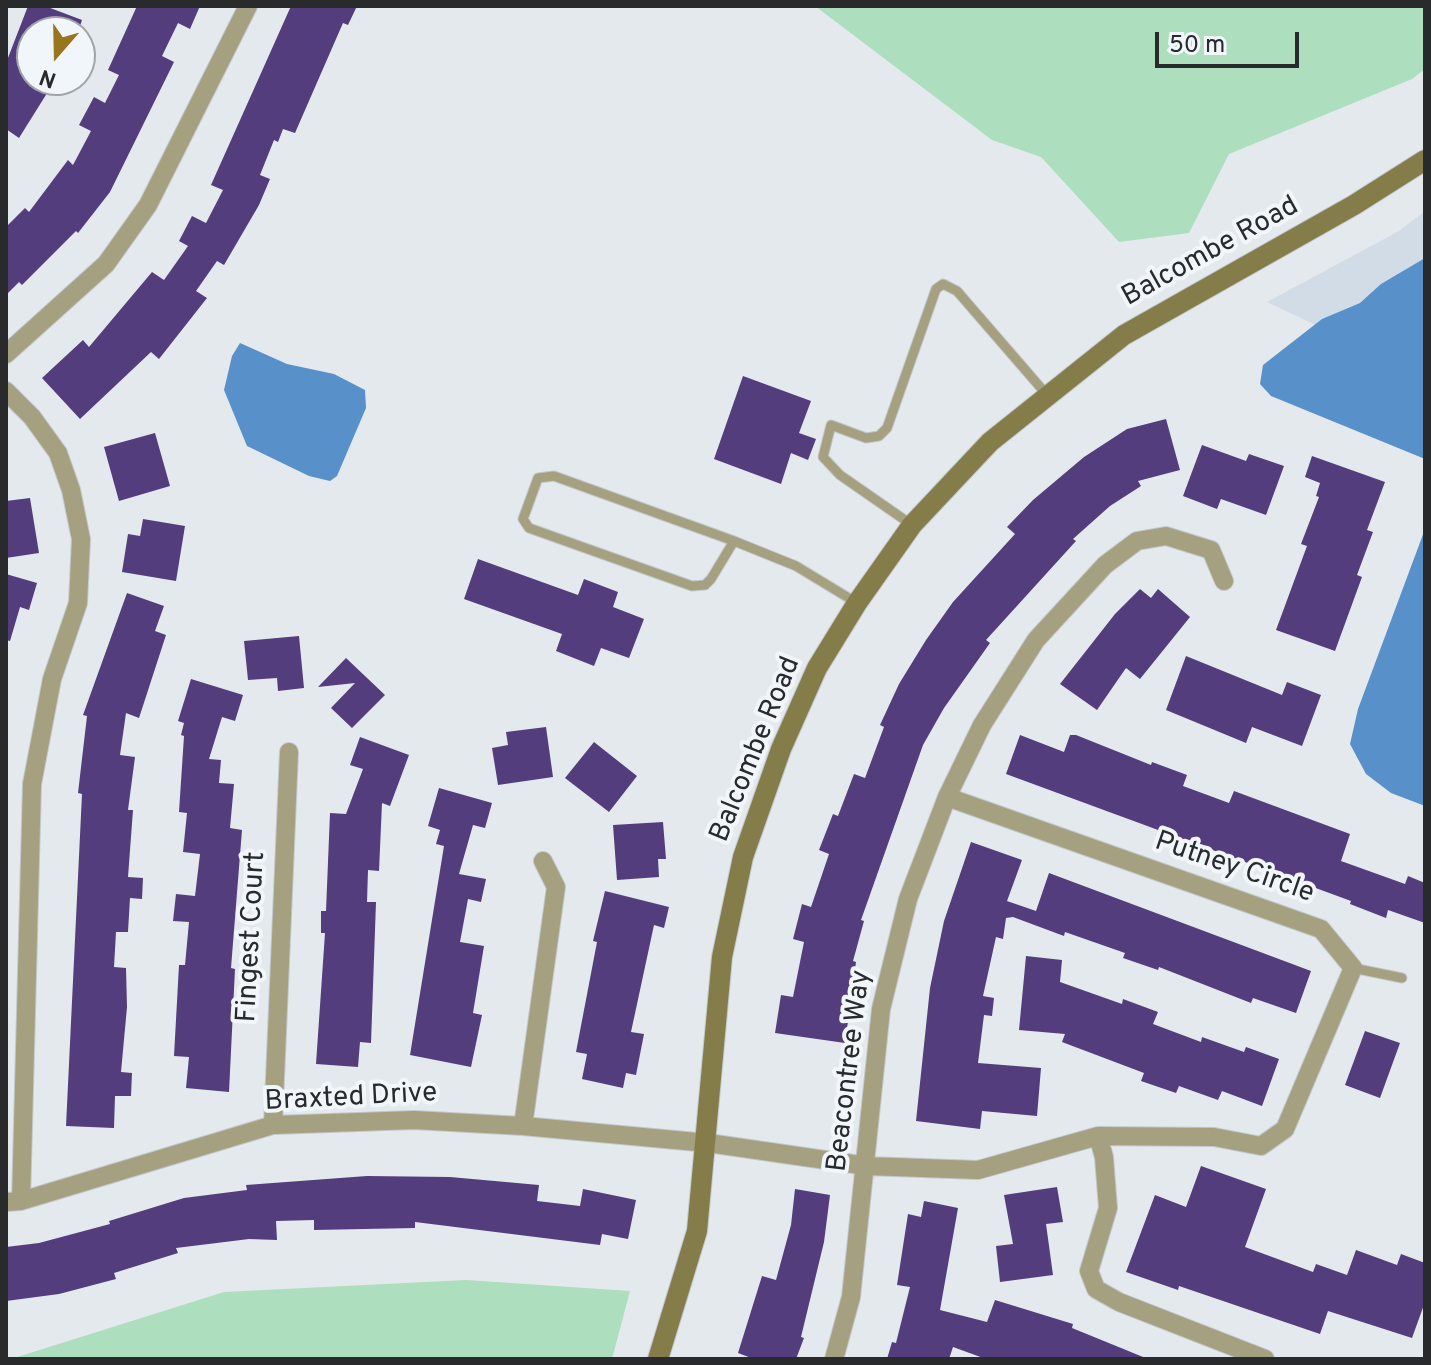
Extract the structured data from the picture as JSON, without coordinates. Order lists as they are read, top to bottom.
{
  "streets": {
    "street": [
      "Balcombe Road",
      "Putney Circle",
      "Fingest Court",
      "Beacontree Way",
      "Braxted Drive"
    ]
  },
  "crossings": [
    ["Balcombe Road", "Braxted Drive"],
    ["Putney Circle", "Beacontree Way"],
    ["Fingest Court", "Braxted Drive"]
  ],
  "scale_bar": "50 m",
  "north": "bottom"
}
